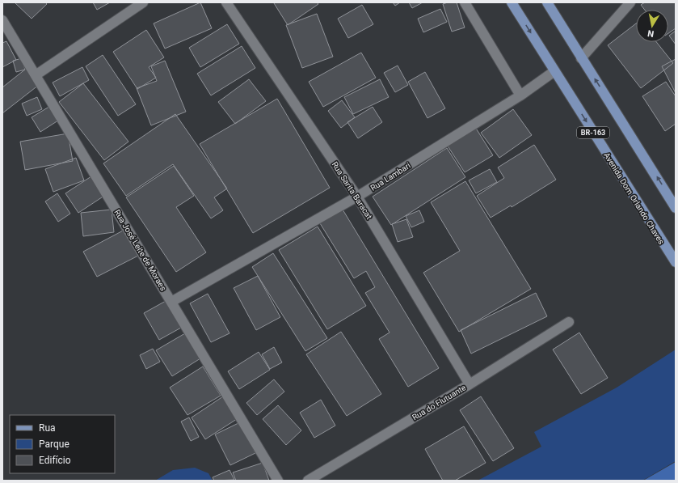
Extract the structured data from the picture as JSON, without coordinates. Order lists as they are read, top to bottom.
{
  "streets": {
    "main road": ["BR-163", "Avenida Dom Orlando Chaves"],
    "street": [
      "Rua Lambari",
      "Rua Sarita Baracat",
      "Rua José Leite de Moraes",
      "Rua do Flutuante"
    ]
  },
  "crossings": [
    ["Rua Lambari", "Rua Sarita Baracat"],
    ["Rua Lambari", "Avenida Dom Orlando Chaves"],
    ["Rua Lambari", "Rua José Leite de Moraes"],
    ["Rua Sarita Baracat", "Rua do Flutuante"]
  ],
  "legend": ["Rua", "Parque", "Edifício"],
  "north": "bottom"
}
